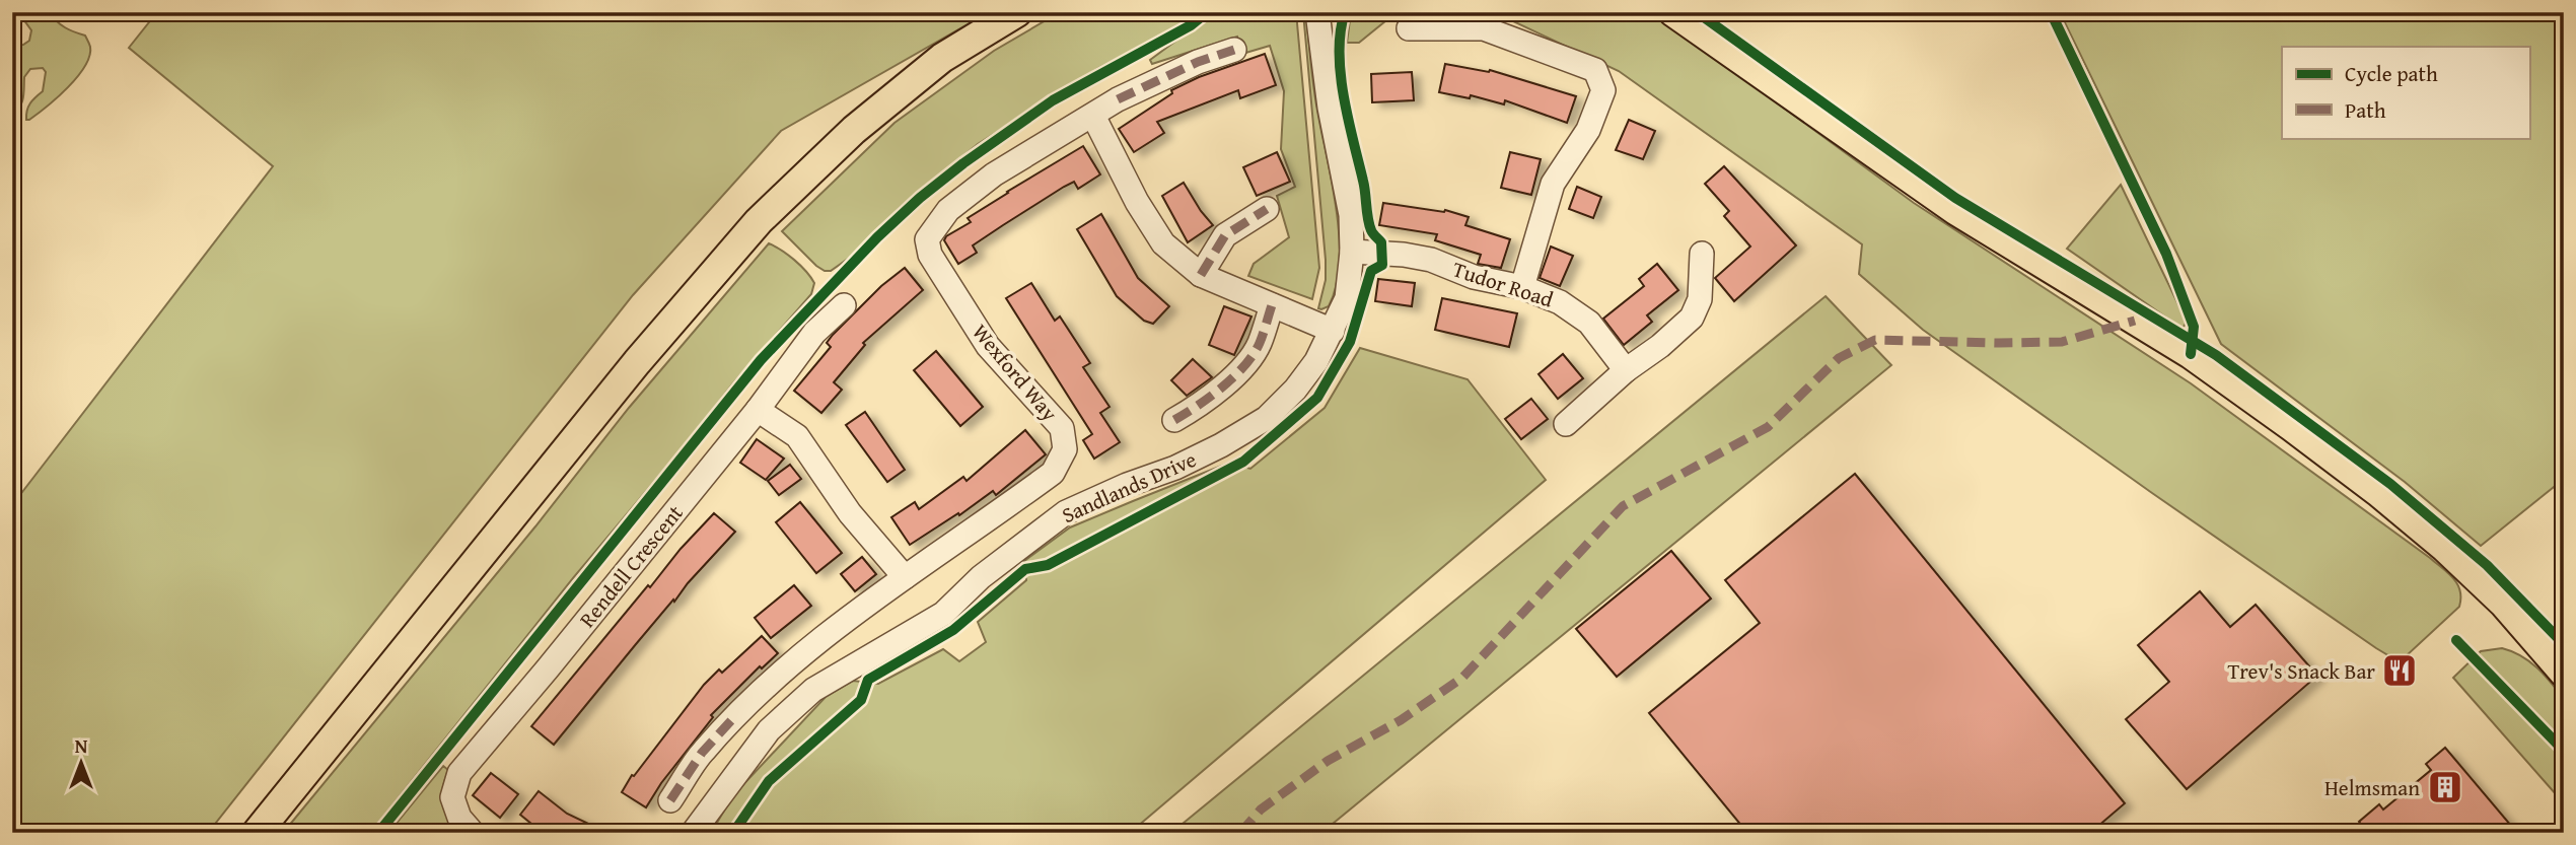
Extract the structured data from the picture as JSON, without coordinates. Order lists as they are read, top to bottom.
{
  "streets": {
    "street": [
      "Tudor Road",
      "Wexford Way",
      "Sandlands Drive",
      "Rendell Crescent"
    ]
  },
  "crossings": [
    ["Tudor Road", "Sandlands Drive"]
  ],
  "places": {
    "restaurant": ["Trev's Snack Bar"],
    "building": ["Helmsman"]
  },
  "legend": ["Cycle path", "Path"],
  "north": "top"
}
